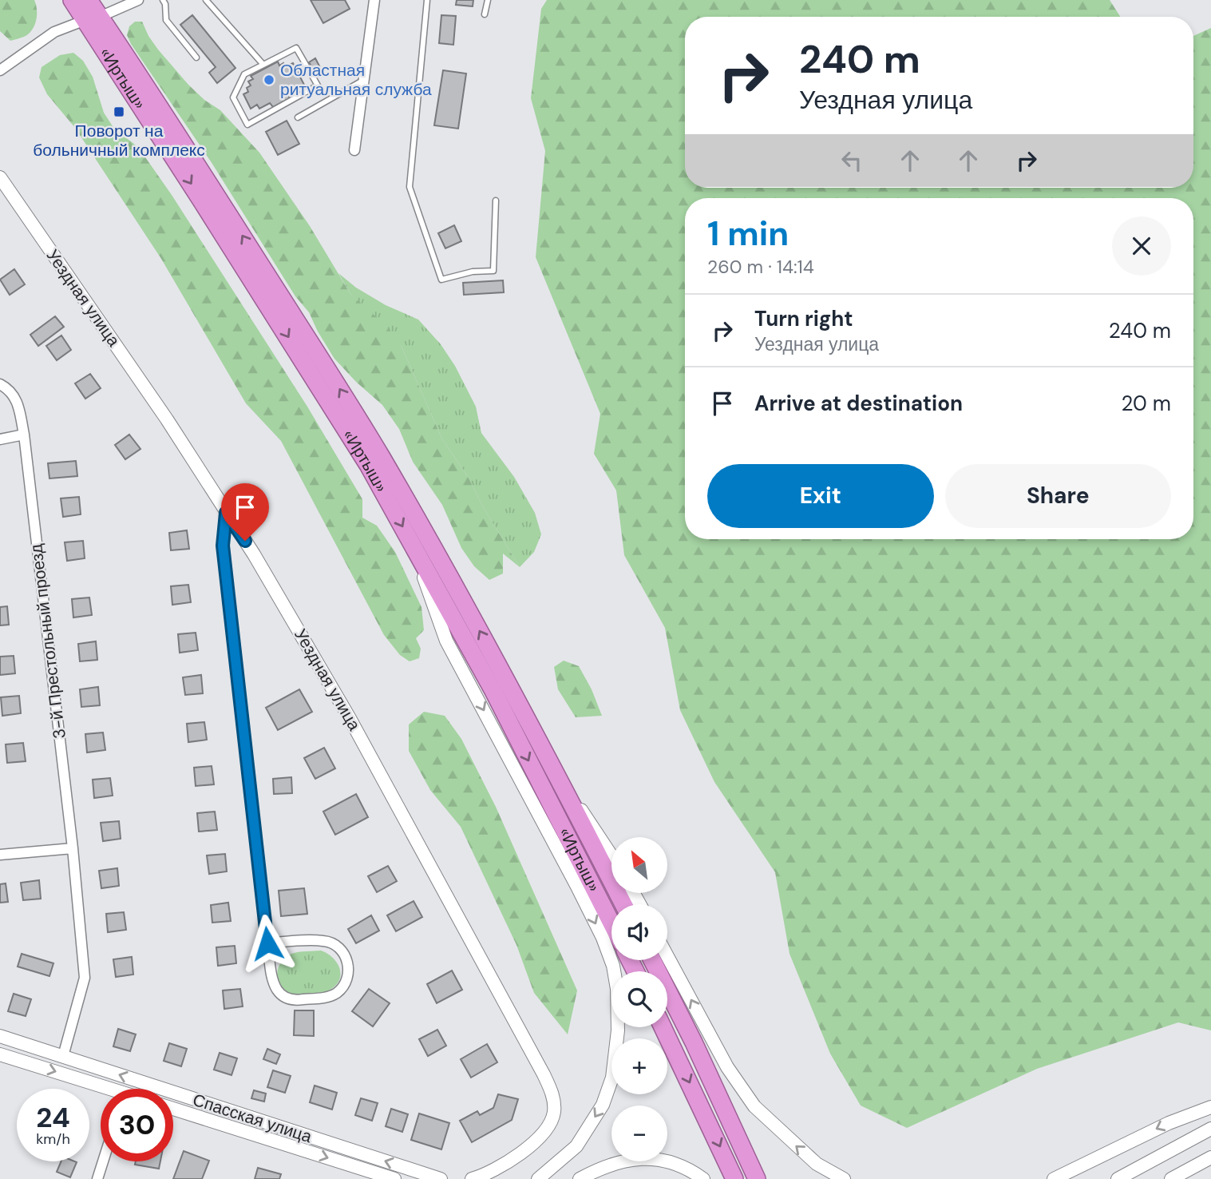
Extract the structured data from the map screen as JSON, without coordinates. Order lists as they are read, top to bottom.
{
  "streets": {
    "highway": ["«Иртыш»"],
    "street": ["Уездная улица", "3-й Престольный проезд", "Спасская улица"]
  },
  "crossings": [
    ["3-й Престольный проезд", "Спасская улица"]
  ],
  "places": {
    "other": ["Областная ритуальная служба"],
    "transit": ["Поворот на больничный комплекс"]
  },
  "north": "top left",
  "page": {
    "turn": ["240 m", "Уездная улица"],
    "heading": ["1 min", "260 m · 14:14"],
    "list": [
      {
        "name": "Turn right",
        "note": "Уездная улица",
        "value": "240 m"
      },
      {
        "name": "Arrive at destination",
        "value": "20 m"
      }
    ],
    "buttons": ["Exit", "Share"],
    "map_buttons": ["+", "−"],
    "speed": "24 km/h",
    "limit": "30"
  }
}
